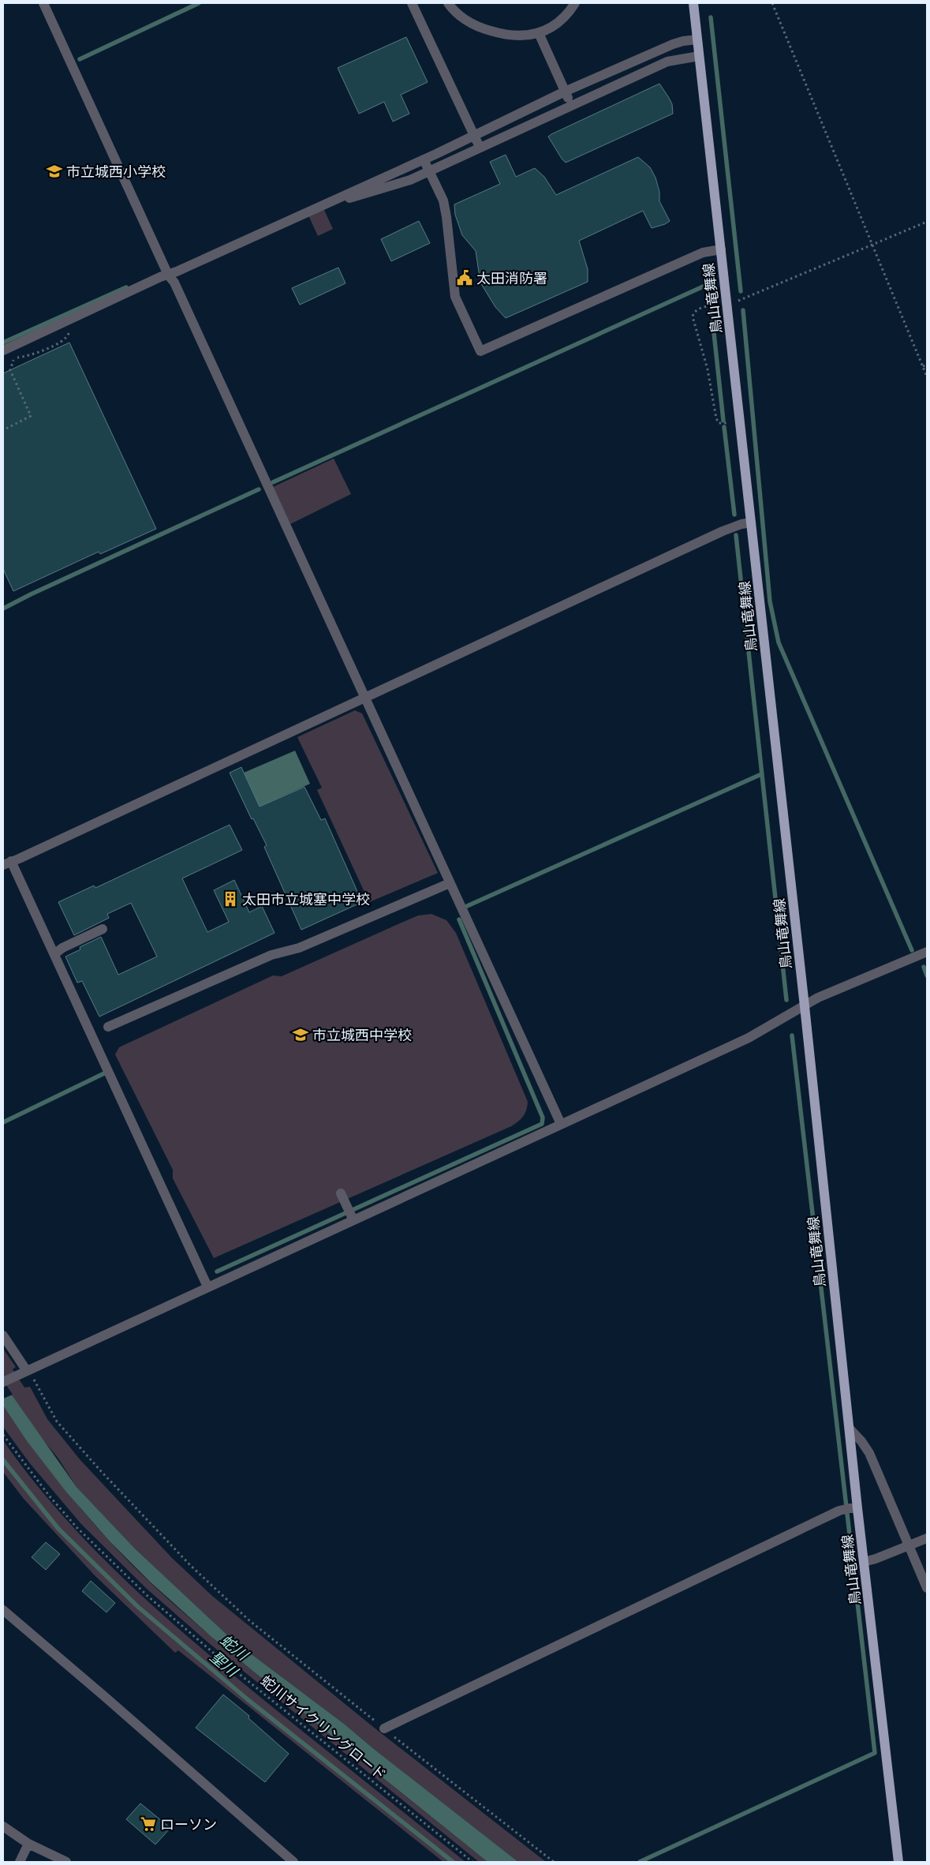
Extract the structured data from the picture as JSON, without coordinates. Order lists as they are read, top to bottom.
{
  "streets": {
    "main road": ["鳥山竜舞線"],
    "path": ["蛇川サイクリングロード"]
  },
  "water": ["蛇川", "聖川"],
  "places": {
    "school or university": ["市立城西小学校", "市立城西中学校"],
    "public building": ["太田消防署"],
    "building": ["太田市立城塞中学校"],
    "supermarket": ["ローソン"]
  }
}
